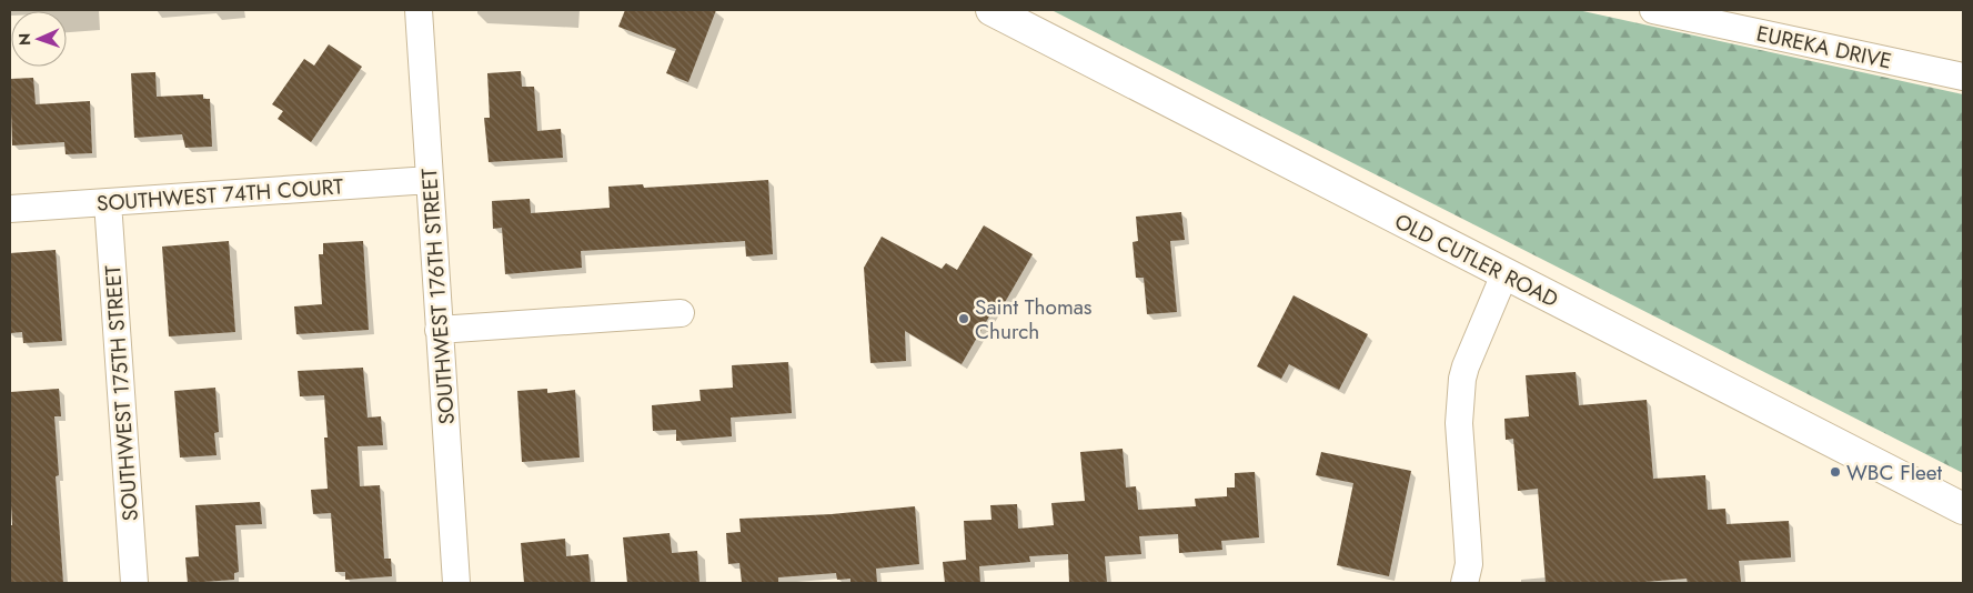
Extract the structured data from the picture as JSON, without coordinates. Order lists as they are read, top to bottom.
{
  "streets": {
    "main road": ["OLD CUTLER ROAD"],
    "street": [
      "EUREKA DRIVE",
      "SOUTHWEST 74TH COURT",
      "SOUTHWEST 176TH STREET",
      "SOUTHWEST 175TH STREET"
    ]
  },
  "crossings": [
    ["SOUTHWEST 74TH COURT", "SOUTHWEST 176TH STREET"],
    ["SOUTHWEST 74TH COURT", "SOUTHWEST 175TH STREET"]
  ],
  "places": ["Saint Thomas Church", "WBC Fleet"],
  "north": "left"
}
